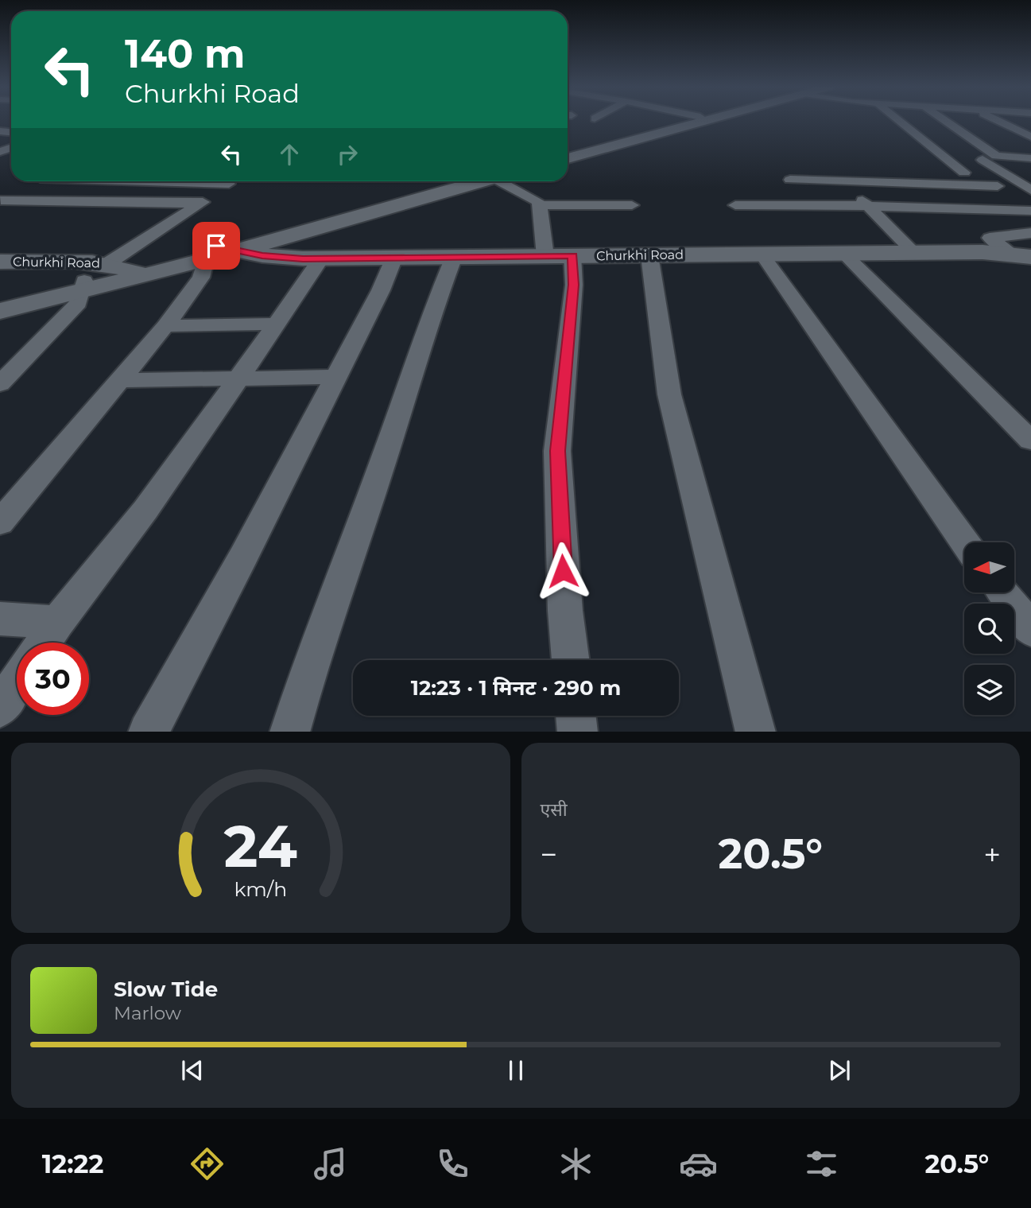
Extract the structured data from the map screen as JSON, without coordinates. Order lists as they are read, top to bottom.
{
  "streets": {
    "street": ["Churkhi Road"]
  },
  "north": "left",
  "page": {
    "turn": ["140 m", "Churkhi Road"],
    "limit": "30",
    "trip": "12:23 · 1 मिनट · 290 m",
    "tile": "एसी",
    "heat": ["−", "20.5°", "+"],
    "song": ["Slow Tide", "Marlow"],
    "tabs": ["12:22", "20.5°"],
    "gauge": ["24", "km/h"]
  }
}
